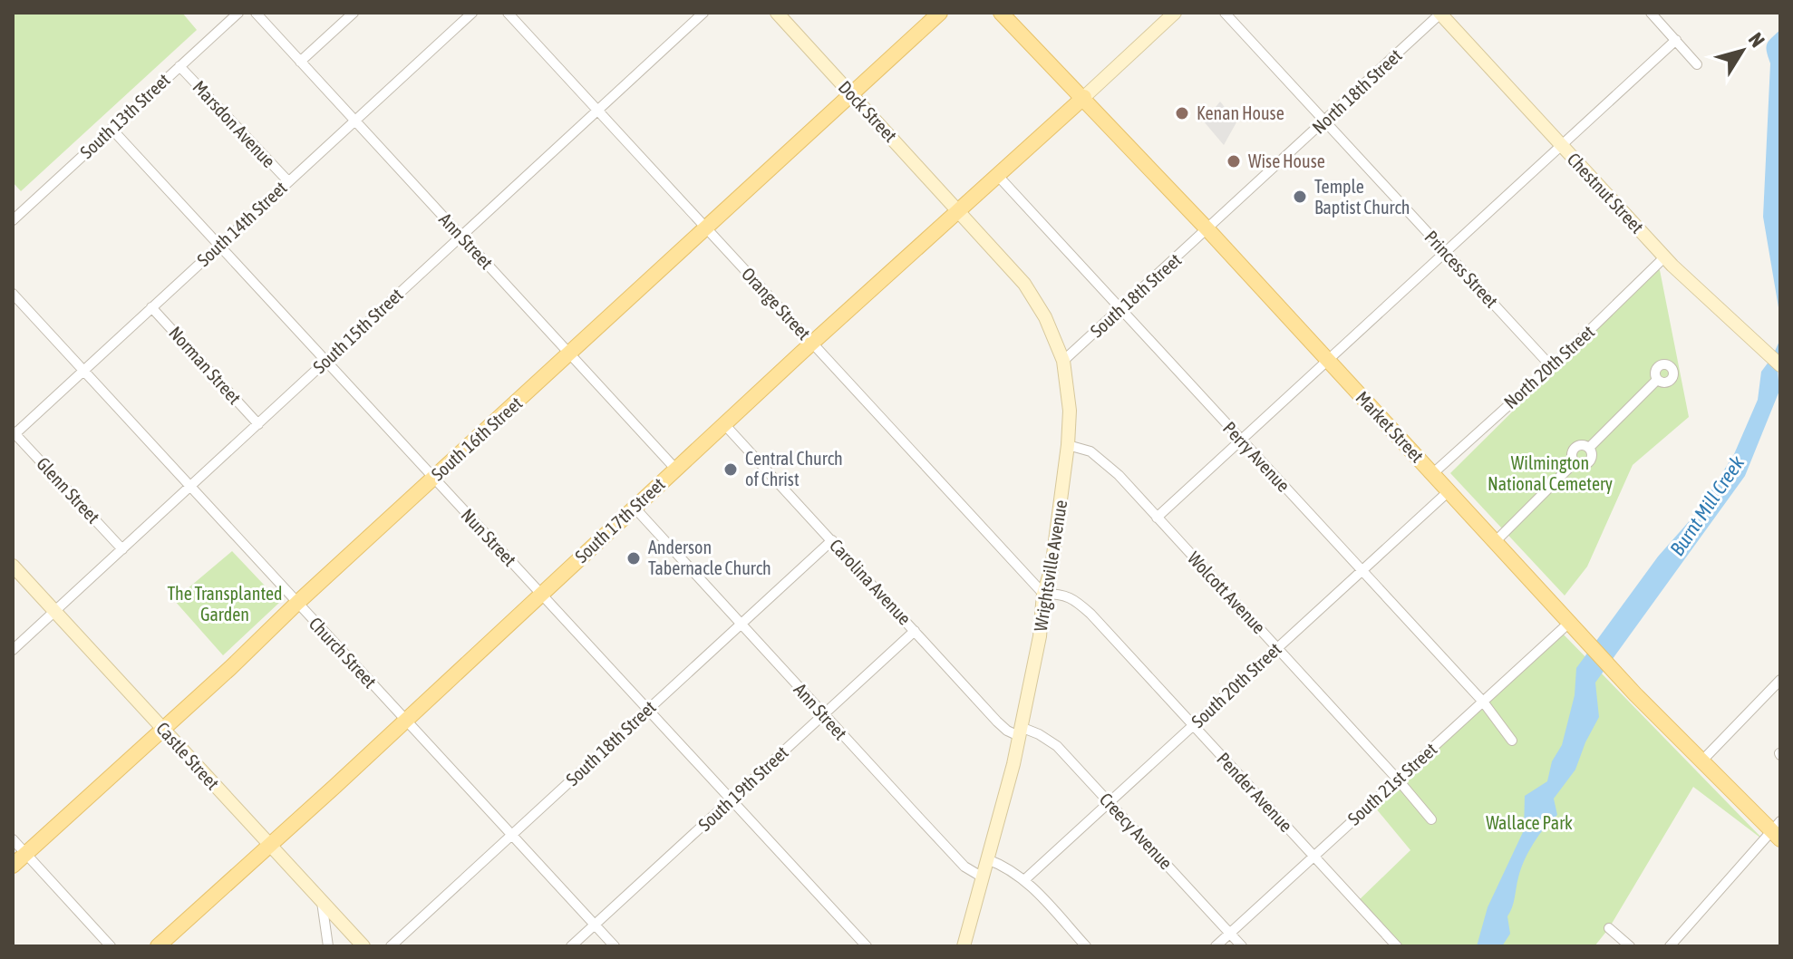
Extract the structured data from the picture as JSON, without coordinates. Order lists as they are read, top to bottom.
{
  "streets": {
    "main road": ["Market Street", "South 16th Street", "South 17th Street"],
    "street": [
      "North 18th Street",
      "Dock Street",
      "South 13th Street",
      "Marsdon Avenue",
      "Chestnut Street",
      "South 14th Street",
      "Ann Street",
      "Princess Street",
      "South 18th Street",
      "Orange Street",
      "South 15th Street",
      "Norman Street",
      "North 20th Street",
      "Perry Avenue",
      "Glenn Street",
      "Nun Street",
      "Wrightsville Avenue",
      "Carolina Avenue",
      "Wolcott Avenue",
      "Church Street",
      "South 20th Street",
      "Castle Street",
      "South 21st Street",
      "South 19th Street",
      "Pender Avenue",
      "Creecy Avenue"
    ]
  },
  "crossings": [
    ["North 18th Street", "Chestnut Street"],
    ["North 18th Street", "Princess Street"],
    ["North 18th Street", "South 18th Street"],
    ["North 18th Street", "Market Street"],
    ["Dock Street", "South 16th Street"],
    ["Dock Street", "South 17th Street"],
    ["Dock Street", "Wrightsville Avenue"],
    ["South 13th Street", "Marsdon Avenue"],
    ["South 13th Street", "Nun Street"],
    ["Marsdon Avenue", "South 14th Street"],
    ["Chestnut Street", "North 20th Street"],
    ["South 14th Street", "Ann Street"],
    ["South 14th Street", "Norman Street"],
    ["South 14th Street", "Glenn Street"],
    ["South 14th Street", "Nun Street"],
    ["South 14th Street", "Church Street"],
    ["Ann Street", "South 18th Street"],
    ["Ann Street", "South 15th Street"],
    ["Ann Street", "South 16th Street"],
    ["Ann Street", "South 17th Street"],
    ["Ann Street", "Wrightsville Avenue"],
    ["Ann Street", "South 19th Street"],
    ["Princess Street", "North 20th Street"],
    ["South 18th Street", "Market Street"],
    ["South 18th Street", "Perry Avenue"],
    ["South 18th Street", "Nun Street"],
    ["South 18th Street", "Wrightsville Avenue"],
    ["South 18th Street", "Carolina Avenue"],
    ["South 18th Street", "Church Street"],
    ["Orange Street", "South 15th Street"],
    ["Orange Street", "South 16th Street"],
    ["Orange Street", "South 17th Street"],
    ["Orange Street", "Wrightsville Avenue"],
    ["Orange Street", "Pender Avenue"],
    ["South 15th Street", "Norman Street"],
    ["South 15th Street", "Glenn Street"],
    ["South 15th Street", "Nun Street"],
    ["South 15th Street", "Church Street"],
    ["South 15th Street", "Castle Street"],
    ["North 20th Street", "Market Street"],
    ["Market Street", "South 17th Street"],
    ["Market Street", "South 20th Street"],
    ["Market Street", "South 21st Street"],
    ["South 16th Street", "Nun Street"],
    ["South 16th Street", "Church Street"],
    ["South 16th Street", "Castle Street"],
    ["Perry Avenue", "South 17th Street"],
    ["Perry Avenue", "South 20th Street"],
    ["Perry Avenue", "South 21st Street"],
    ["South 17th Street", "Nun Street"],
    ["South 17th Street", "Wrightsville Avenue"],
    ["South 17th Street", "Carolina Avenue"],
    ["South 17th Street", "Church Street"],
    ["South 17th Street", "Castle Street"],
    ["Nun Street", "South 19th Street"],
    ["Wrightsville Avenue", "Carolina Avenue"],
    ["Wrightsville Avenue", "Wolcott Avenue"],
    ["Wrightsville Avenue", "Pender Avenue"],
    ["Wrightsville Avenue", "Creecy Avenue"],
    ["Carolina Avenue", "South 19th Street"],
    ["Carolina Avenue", "Creecy Avenue"],
    ["Wolcott Avenue", "South 20th Street"],
    ["Wolcott Avenue", "South 21st Street"],
    ["Church Street", "South 19th Street"],
    ["South 20th Street", "Pender Avenue"],
    ["South 20th Street", "Creecy Avenue"],
    ["South 21st Street", "Pender Avenue"],
    ["South 21st Street", "Creecy Avenue"]
  ],
  "water": ["Burnt Mill Creek"],
  "parks": ["Wilmington National Cemetery", "The Transplanted Garden", "Wallace Park"],
  "places": [
    "Kenan House",
    "Wise House",
    "Temple Baptist Church",
    "Central Church of Christ",
    "Anderson Tabernacle Church"
  ],
  "north": "top right"
}
